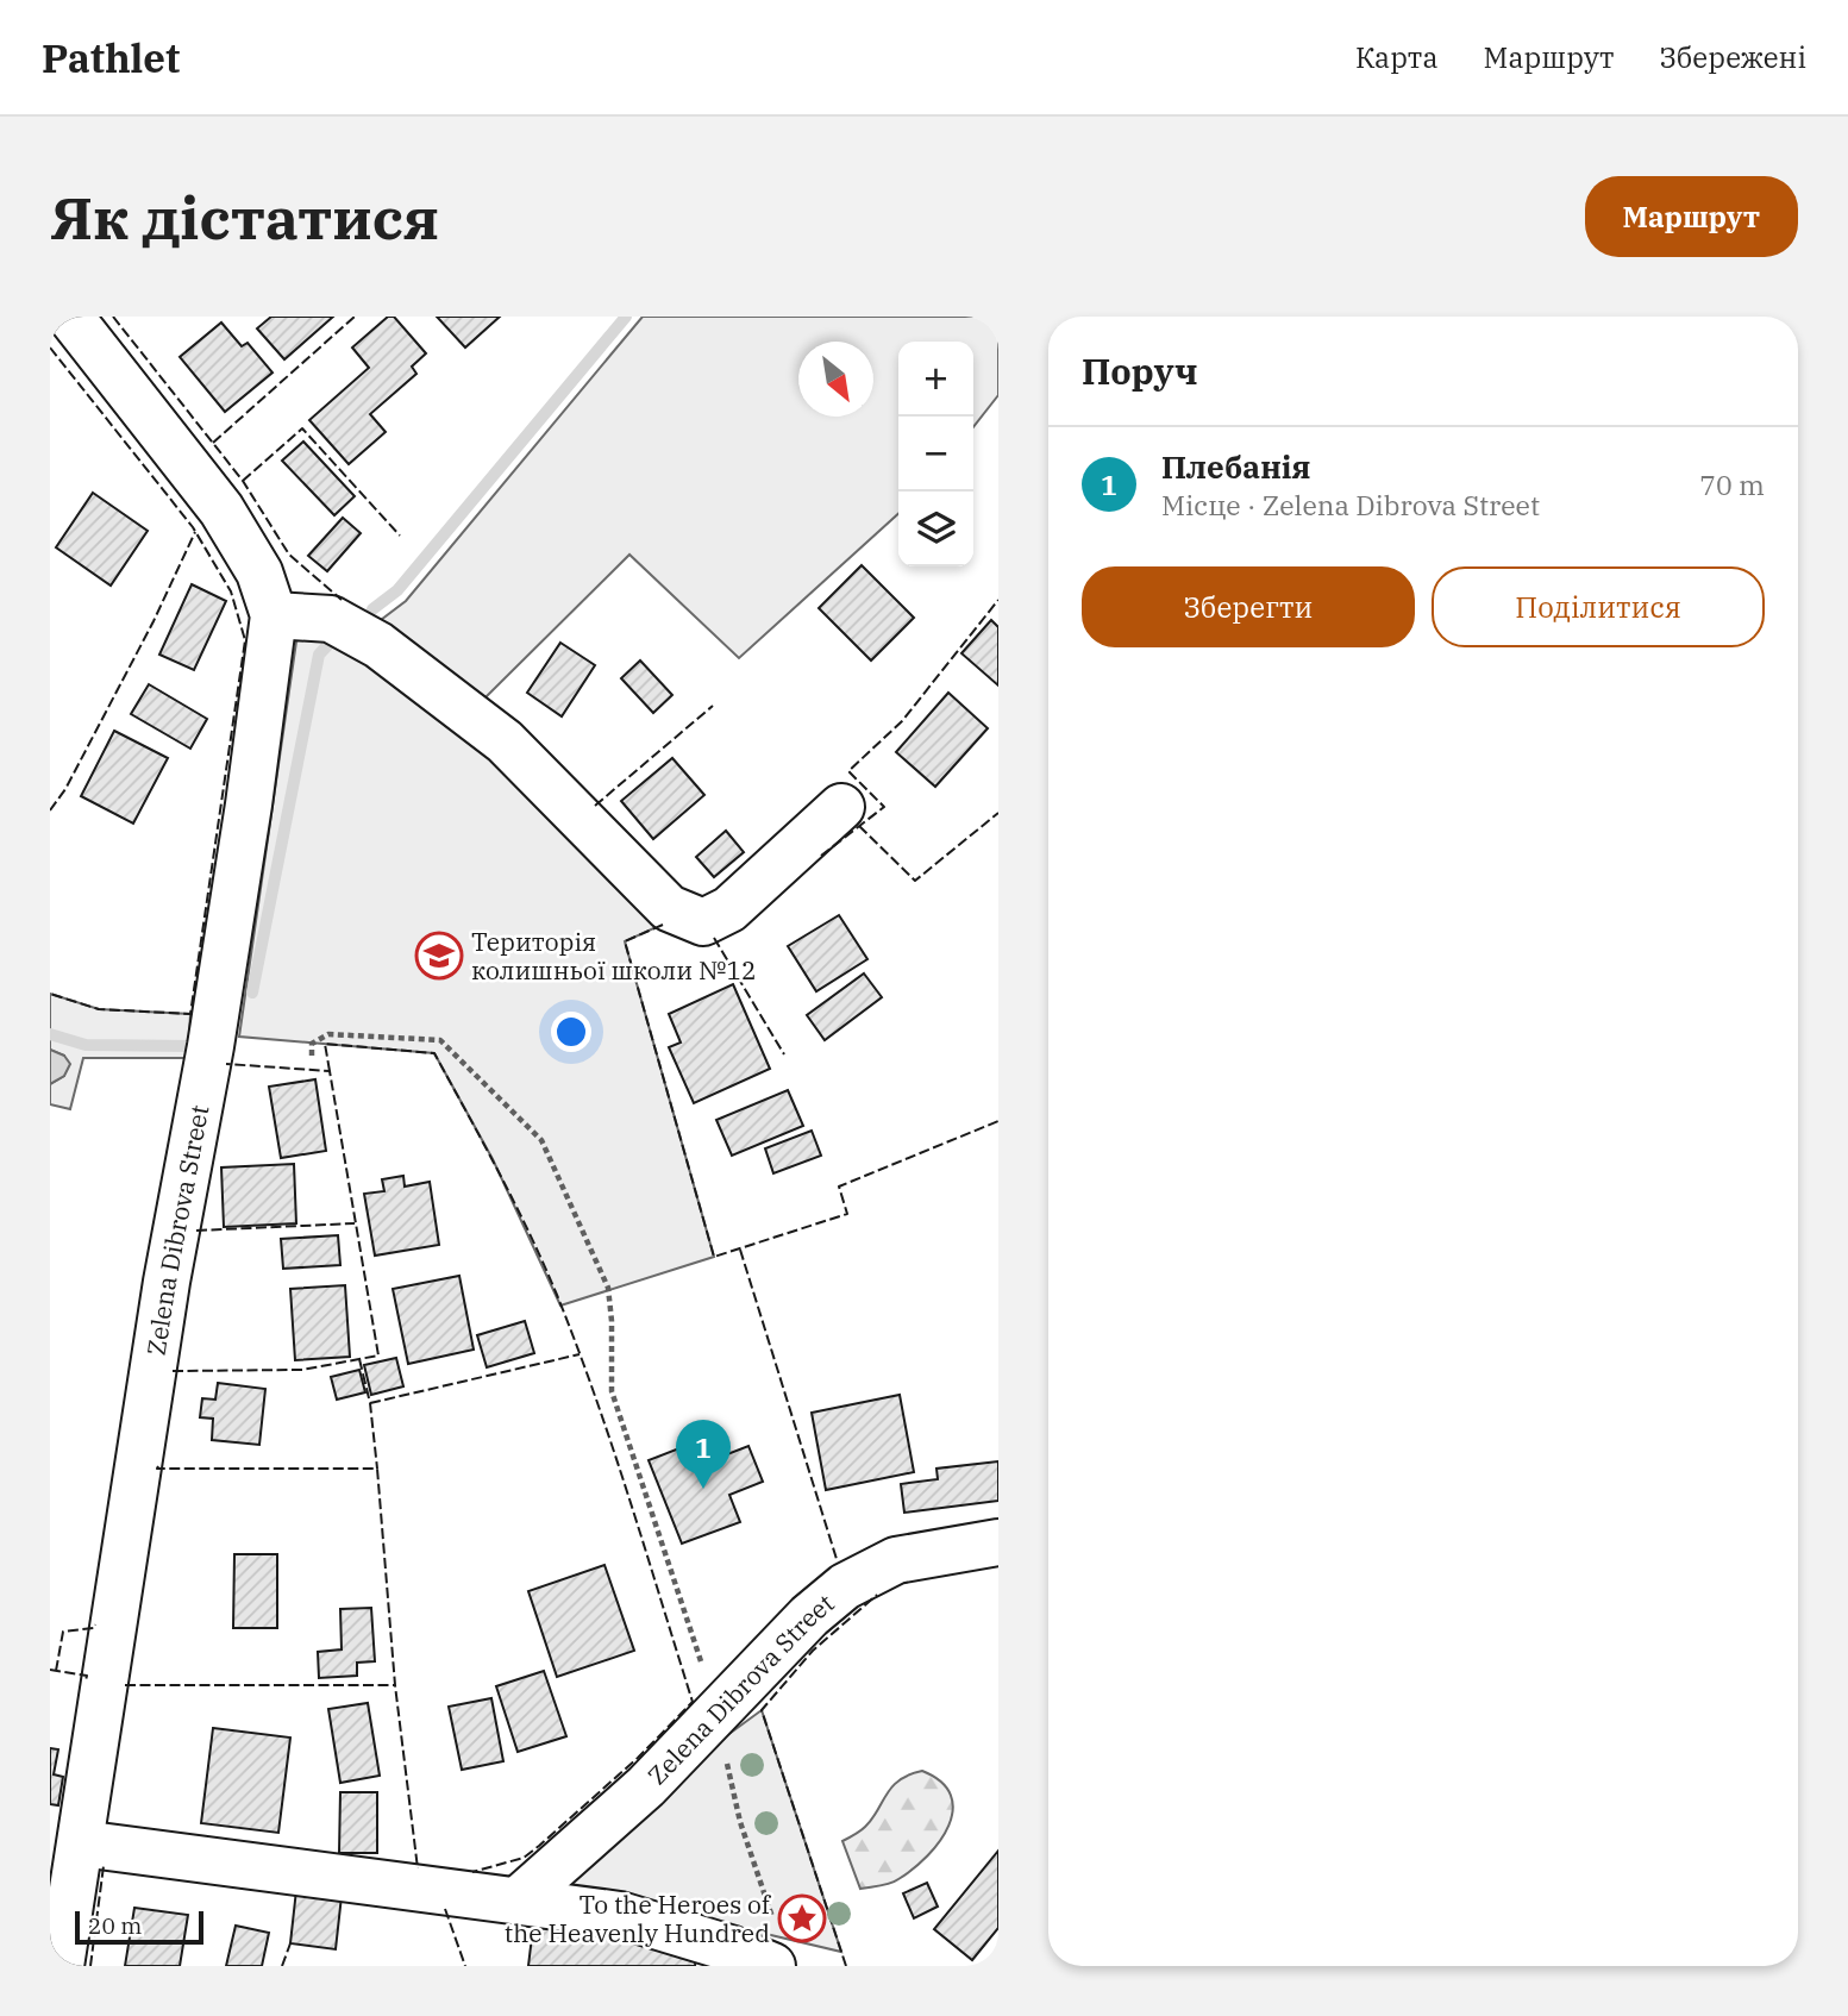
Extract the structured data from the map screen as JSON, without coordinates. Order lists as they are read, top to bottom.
{
  "streets": {
    "street": ["Zelena Dibrova Street"]
  },
  "places": {
    "school or university": ["Територія колишньої школи №12"],
    "place": ["To the Heroes of the Heavenly Hundred"]
  },
  "scale_bar": "20 m",
  "north": "bottom right",
  "page": {
    "header": "Pathlet",
    "nav": ["Карта", "Маршрут", "Збережені"],
    "buttons": [
      "Маршрут",
      ["Зберегти", "Поділитися"]
    ],
    "title": "Як дістатися",
    "heading": "Поруч",
    "map_buttons": ["+", "−"],
    "list": [
      {
        "mark": "1",
        "name": "Плебанія",
        "note": "Місце · Zelena Dibrova Street",
        "value": "70 m"
      }
    ],
    "pins": "1",
    "scale": "20 m"
  }
}
